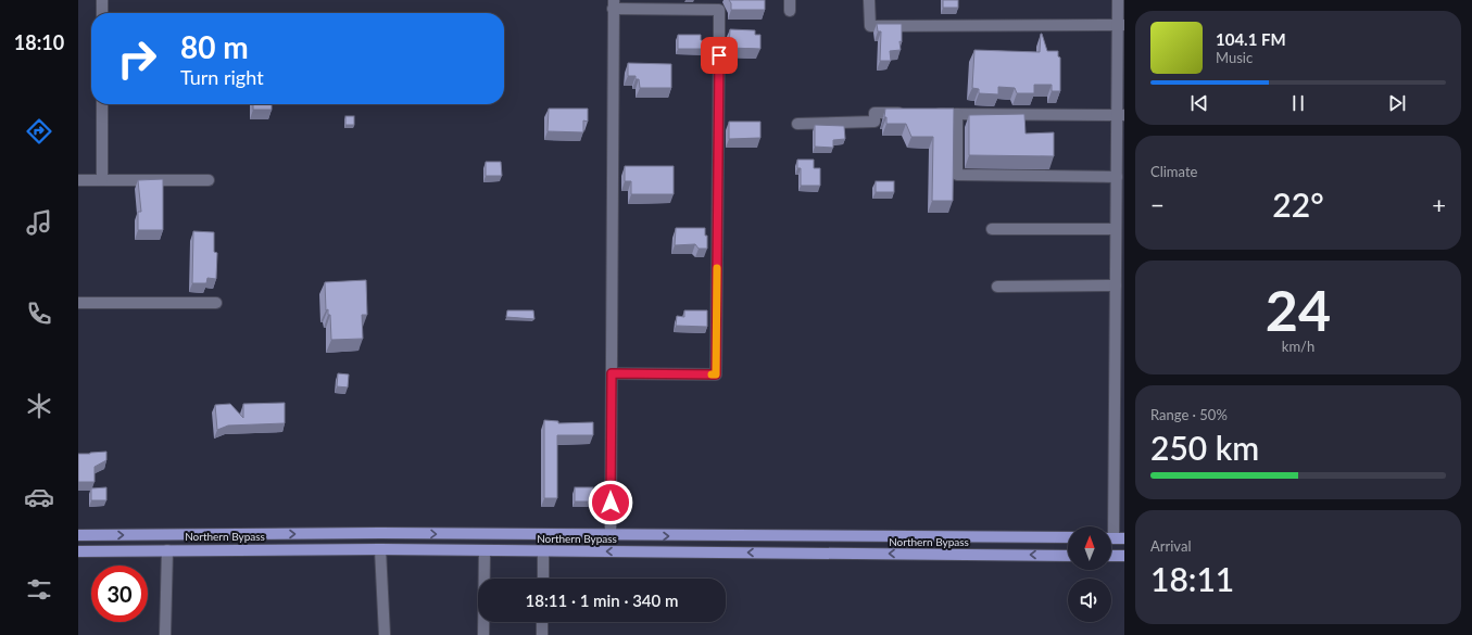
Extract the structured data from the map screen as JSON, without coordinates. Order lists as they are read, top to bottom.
{
  "streets": {
    "main road": ["Northern Bypass"]
  },
  "north": "top",
  "page": {
    "tabs": "18:10",
    "turn": ["80 m", "Turn right"],
    "song": ["104.1 FM", "Music"],
    "tile": [
      "Climate",
      ["24", "km/h"],
      ["Range · 50%", "250 km"],
      ["Arrival", "18:11"]
    ],
    "heat": ["−", "22°", "+"],
    "limit": "30",
    "trip": "18:11 · 1 min · 340 m"
  }
}
